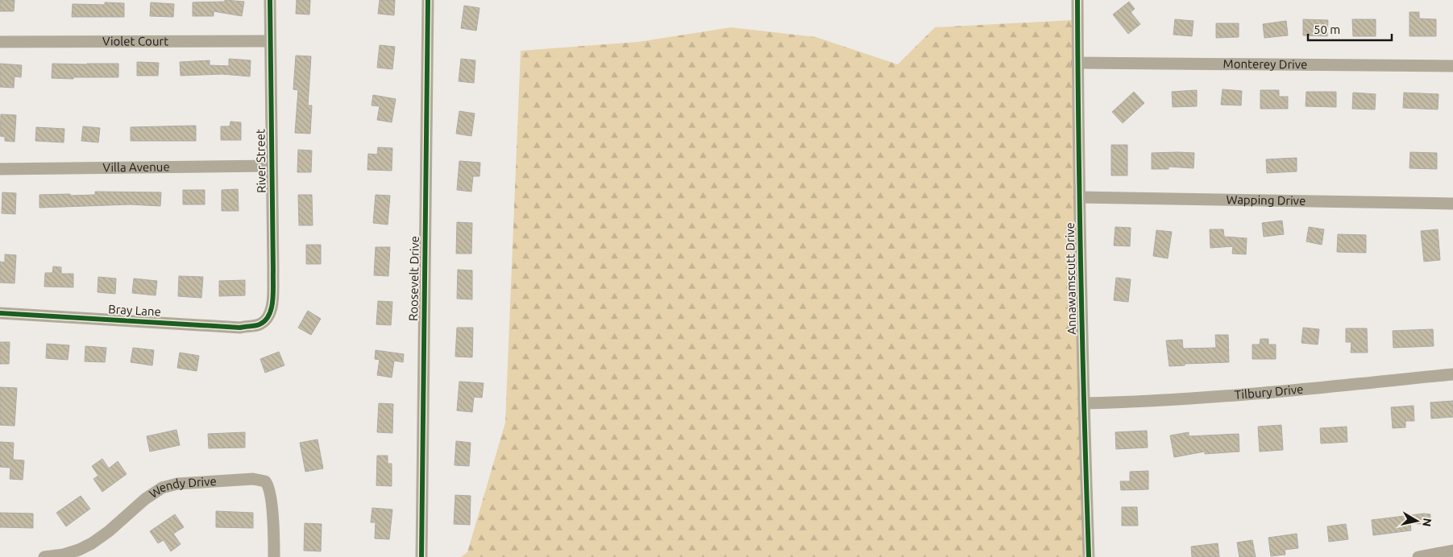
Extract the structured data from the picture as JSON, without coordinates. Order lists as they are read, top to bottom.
{
  "streets": {
    "street": [
      "Violet Court",
      "Monterey Drive",
      "River Street",
      "Villa Avenue",
      "Wapping Drive",
      "Roosevelt Drive",
      "Annawamscutt Drive",
      "Bray Lane",
      "Tilbury Drive",
      "Wendy Drive"
    ]
  },
  "crossings": [
    ["Violet Court", "River Street"],
    ["Monterey Drive", "Annawamscutt Drive"],
    ["River Street", "Villa Avenue"],
    ["River Street", "Bray Lane"],
    ["Wapping Drive", "Annawamscutt Drive"],
    ["Annawamscutt Drive", "Tilbury Drive"]
  ],
  "scale_bar": "50 m",
  "north": "right"
}
